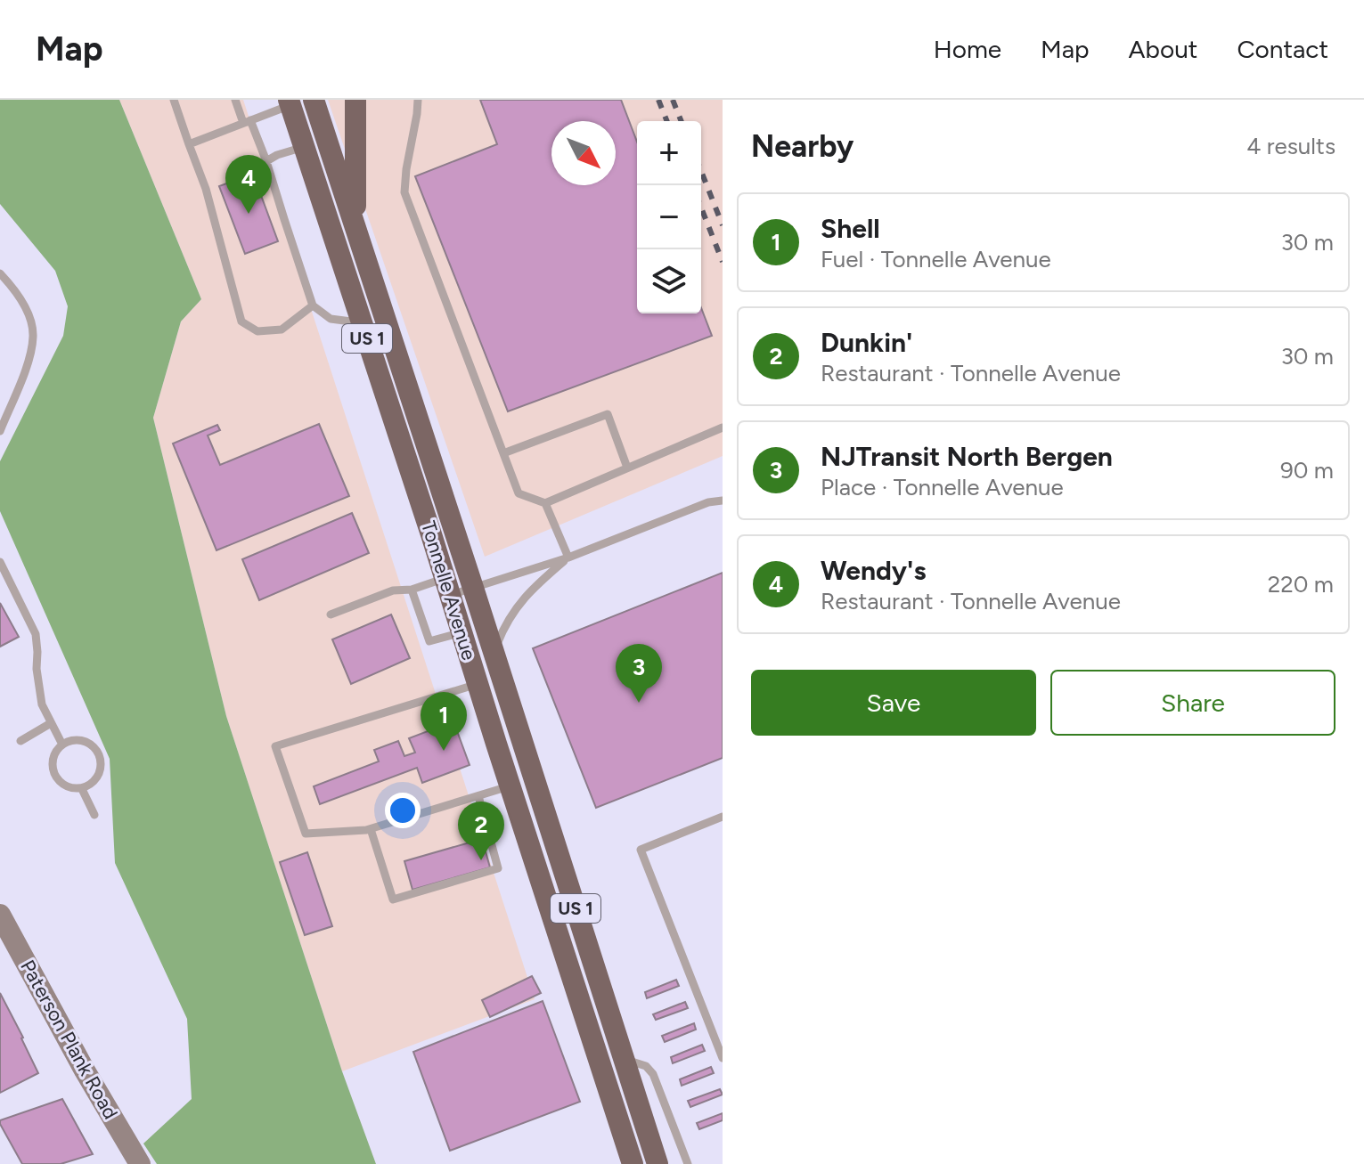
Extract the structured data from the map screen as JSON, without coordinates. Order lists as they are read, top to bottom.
{
  "streets": {
    "highway": ["US 1", "Tonnelle Avenue"],
    "main road": ["Paterson Plank Road"]
  },
  "north": "bottom right",
  "page": {
    "header": "Map",
    "nav": [
      "Home",
      "Map",
      "About",
      "Contact"
    ],
    "heading": ["Nearby", "4 results"],
    "map_buttons": ["+", "−"],
    "pins": [
      "4",
      "3",
      "1",
      "2"
    ],
    "list": [
      {
        "mark": "1",
        "name": "Shell",
        "note": "Fuel · Tonnelle Avenue",
        "value": "30 m"
      },
      {
        "mark": "2",
        "name": "Dunkin'",
        "note": "Restaurant · Tonnelle Avenue",
        "value": "30 m"
      },
      {
        "mark": "3",
        "name": "NJTransit North Bergen",
        "note": "Place · Tonnelle Avenue",
        "value": "90 m"
      },
      {
        "mark": "4",
        "name": "Wendy's",
        "note": "Restaurant · Tonnelle Avenue",
        "value": "220 m"
      }
    ],
    "buttons": ["Save", "Share"]
  }
}
